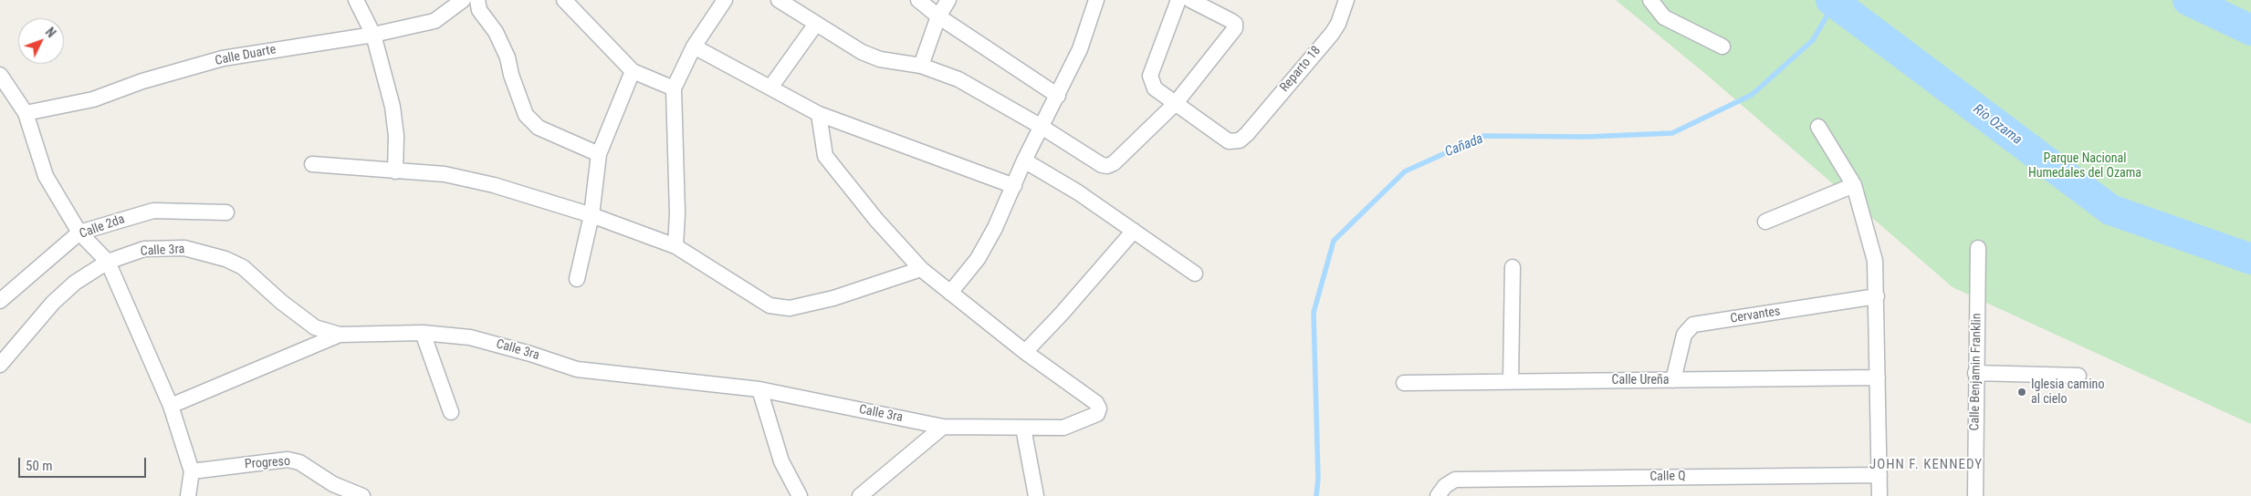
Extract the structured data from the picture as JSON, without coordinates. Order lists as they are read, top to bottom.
{
  "streets": {
    "street": [
      "Calle Duarte",
      "Reparto 18",
      "Calle 2da",
      "Calle 3ra",
      "Cervantes",
      "Calle Benjamin Franklin",
      "Calle Ureña",
      "Progreso",
      "Calle Q"
    ]
  },
  "crossings": [
    ["Cervantes", "Calle Ureña"]
  ],
  "districts": ["JOHN F. KENNEDY"],
  "water": ["Río Ozama", "Cañada"],
  "parks": ["Parque Nacional Humedales del Ozama"],
  "places": ["Iglesia camino al cielo"],
  "scale_bar": "50 m",
  "north": "top right"
}
